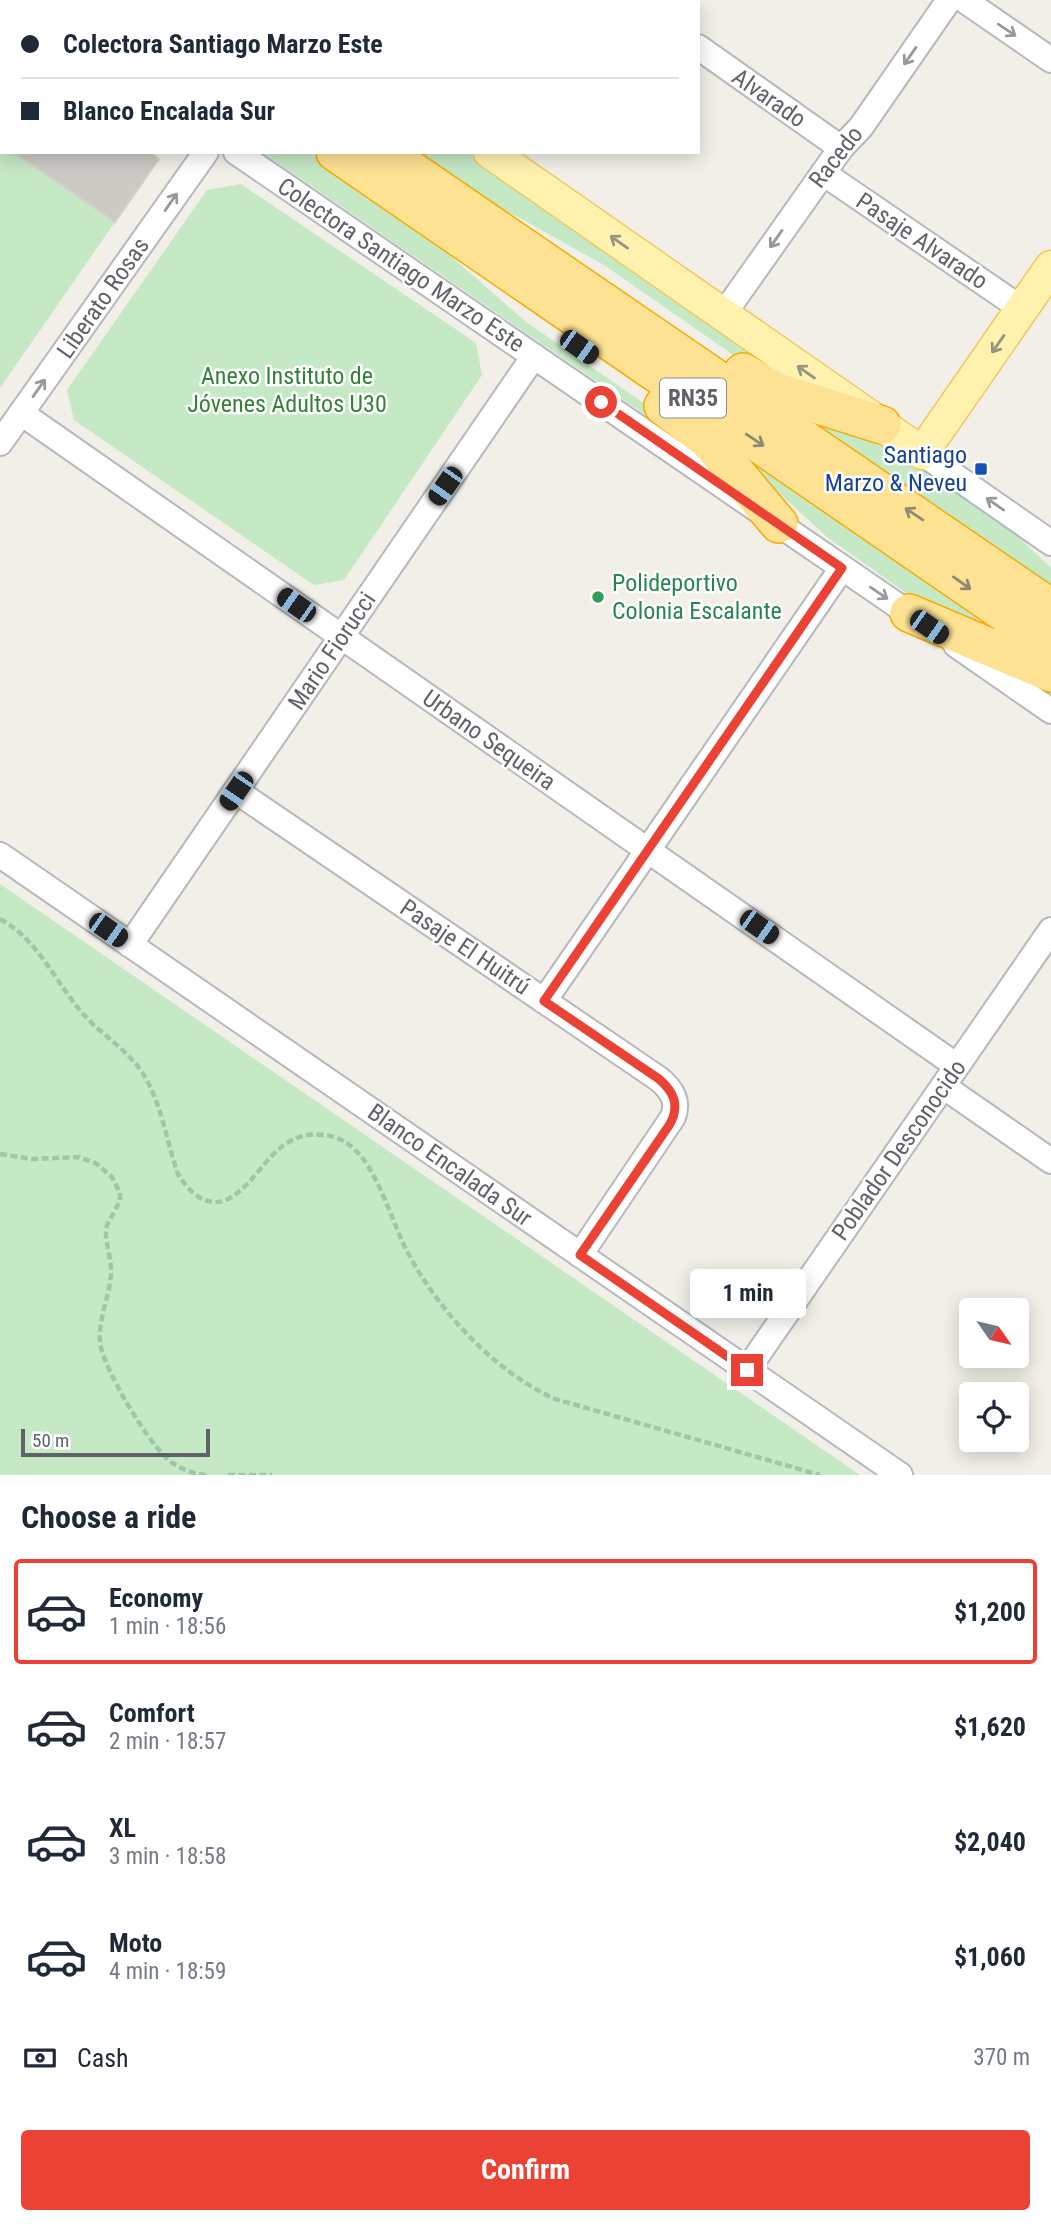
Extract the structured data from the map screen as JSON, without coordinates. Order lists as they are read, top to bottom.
{
  "streets": {
    "highway": ["RN35"],
    "street": [
      "Alvarado",
      "Racedo",
      "Pasaje Alvarado",
      "Colectora Santiago Marzo Este",
      "Liberato Rosas",
      "Mario Fiorucci",
      "Urbano Sequeira",
      "Pasaje El Huitrú",
      "Poblador Desconocido",
      "Blanco Encalada Sur"
    ]
  },
  "crossings": [
    ["Alvarado", "Racedo"],
    ["Racedo", "Pasaje Alvarado"],
    ["Colectora Santiago Marzo Este", "Mario Fiorucci"],
    ["Liberato Rosas", "Urbano Sequeira"],
    ["Mario Fiorucci", "Urbano Sequeira"],
    ["Mario Fiorucci", "Pasaje El Huitrú"],
    ["Mario Fiorucci", "Blanco Encalada Sur"],
    ["Urbano Sequeira", "Poblador Desconocido"],
    ["Pasaje El Huitrú", "Blanco Encalada Sur"],
    ["Poblador Desconocido", "Blanco Encalada Sur"]
  ],
  "one_way": ["Racedo", "Liberato Rosas"],
  "parks": ["Anexo Instituto de Jóvenes Adultos U30"],
  "places": {
    "transit": ["Santiago Marzo & Neveu"],
    "other": ["Polideportivo Colonia Escalante"]
  },
  "scale_bar": "50 m",
  "north": "bottom right",
  "page": {
    "banner": ["Colectora Santiago Marzo Este", "Blanco Encalada Sur"],
    "bubble": "1 min",
    "scale": "50 m",
    "heading": "Choose a ride",
    "list": [
      {
        "name": "Economy",
        "note": "1 min · 18:56",
        "value": "$1,200"
      },
      {
        "name": "Comfort",
        "note": "2 min · 18:57",
        "value": "$1,620"
      },
      {
        "name": "XL",
        "note": "3 min · 18:58",
        "value": "$2,040"
      },
      {
        "name": "Moto",
        "note": "4 min · 18:59",
        "value": "$1,060"
      }
    ],
    "pay": ["Cash", "370 m"],
    "buttons": "Confirm"
  }
}
